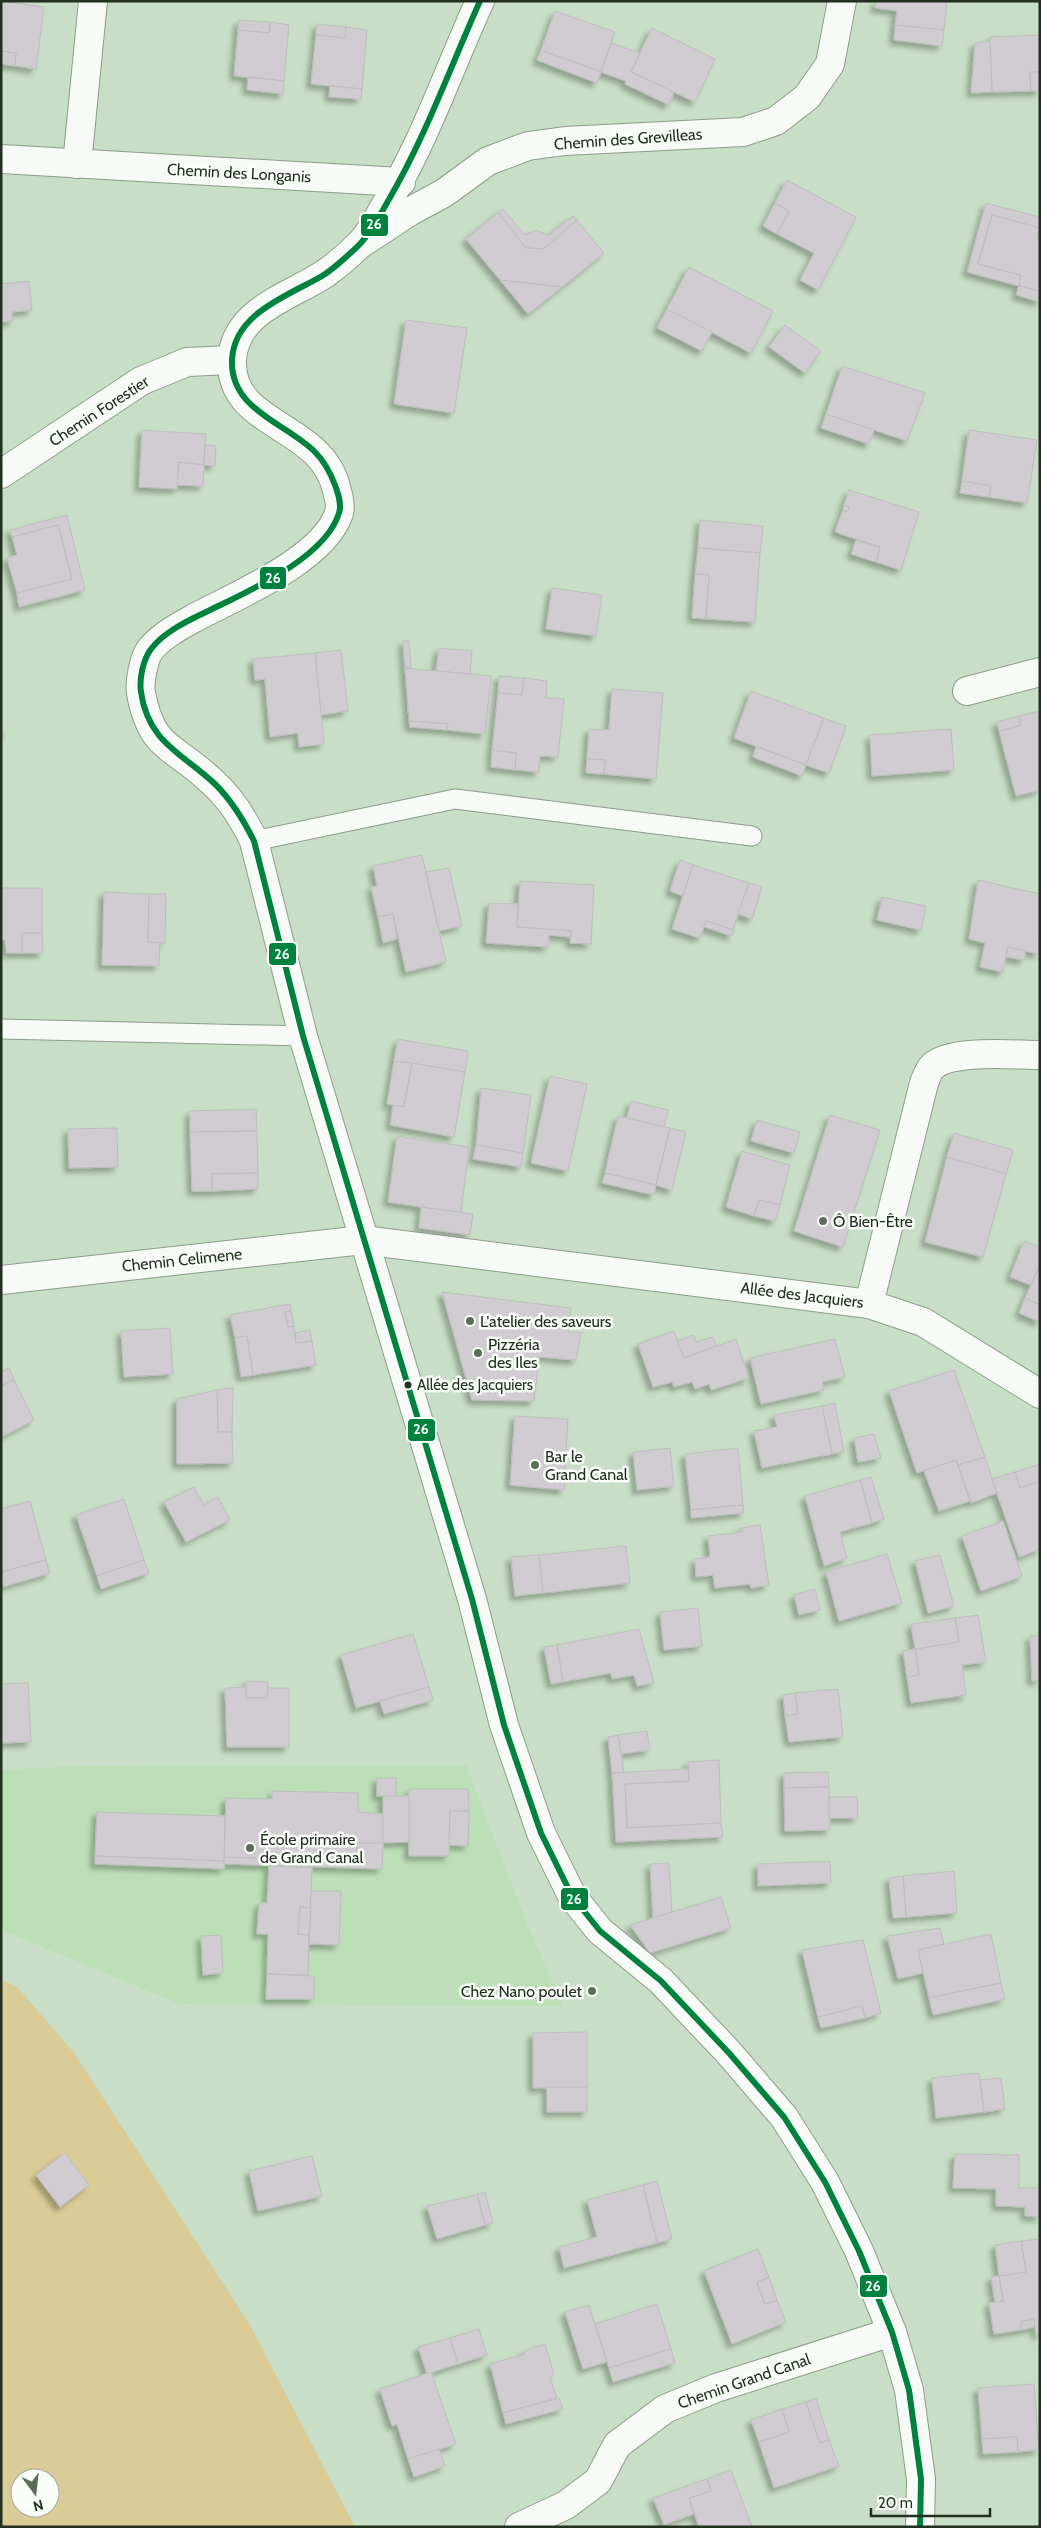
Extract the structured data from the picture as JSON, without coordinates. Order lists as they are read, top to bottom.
{
  "streets": {
    "street": [
      "Chemin des Grevilleas",
      "Chemin des Longanis",
      "Chemin Forestier",
      "Chemin Celimene",
      "Allée des Jacquiers",
      "Chemin Grand Canal"
    ]
  },
  "crossings": [
    ["Chemin Celimene", "Allée des Jacquiers"]
  ],
  "places": [
    "Ô Bien-Être",
    "L'atelier des saveurs",
    "Pizzéria des Iles",
    "Allée des Jacquiers",
    "Bar le Grand Canal",
    "École primaire de Grand Canal",
    "Chez Nano poulet"
  ],
  "lines": ["transit line 26"],
  "scale_bar": "20 m",
  "north": "bottom"
}
